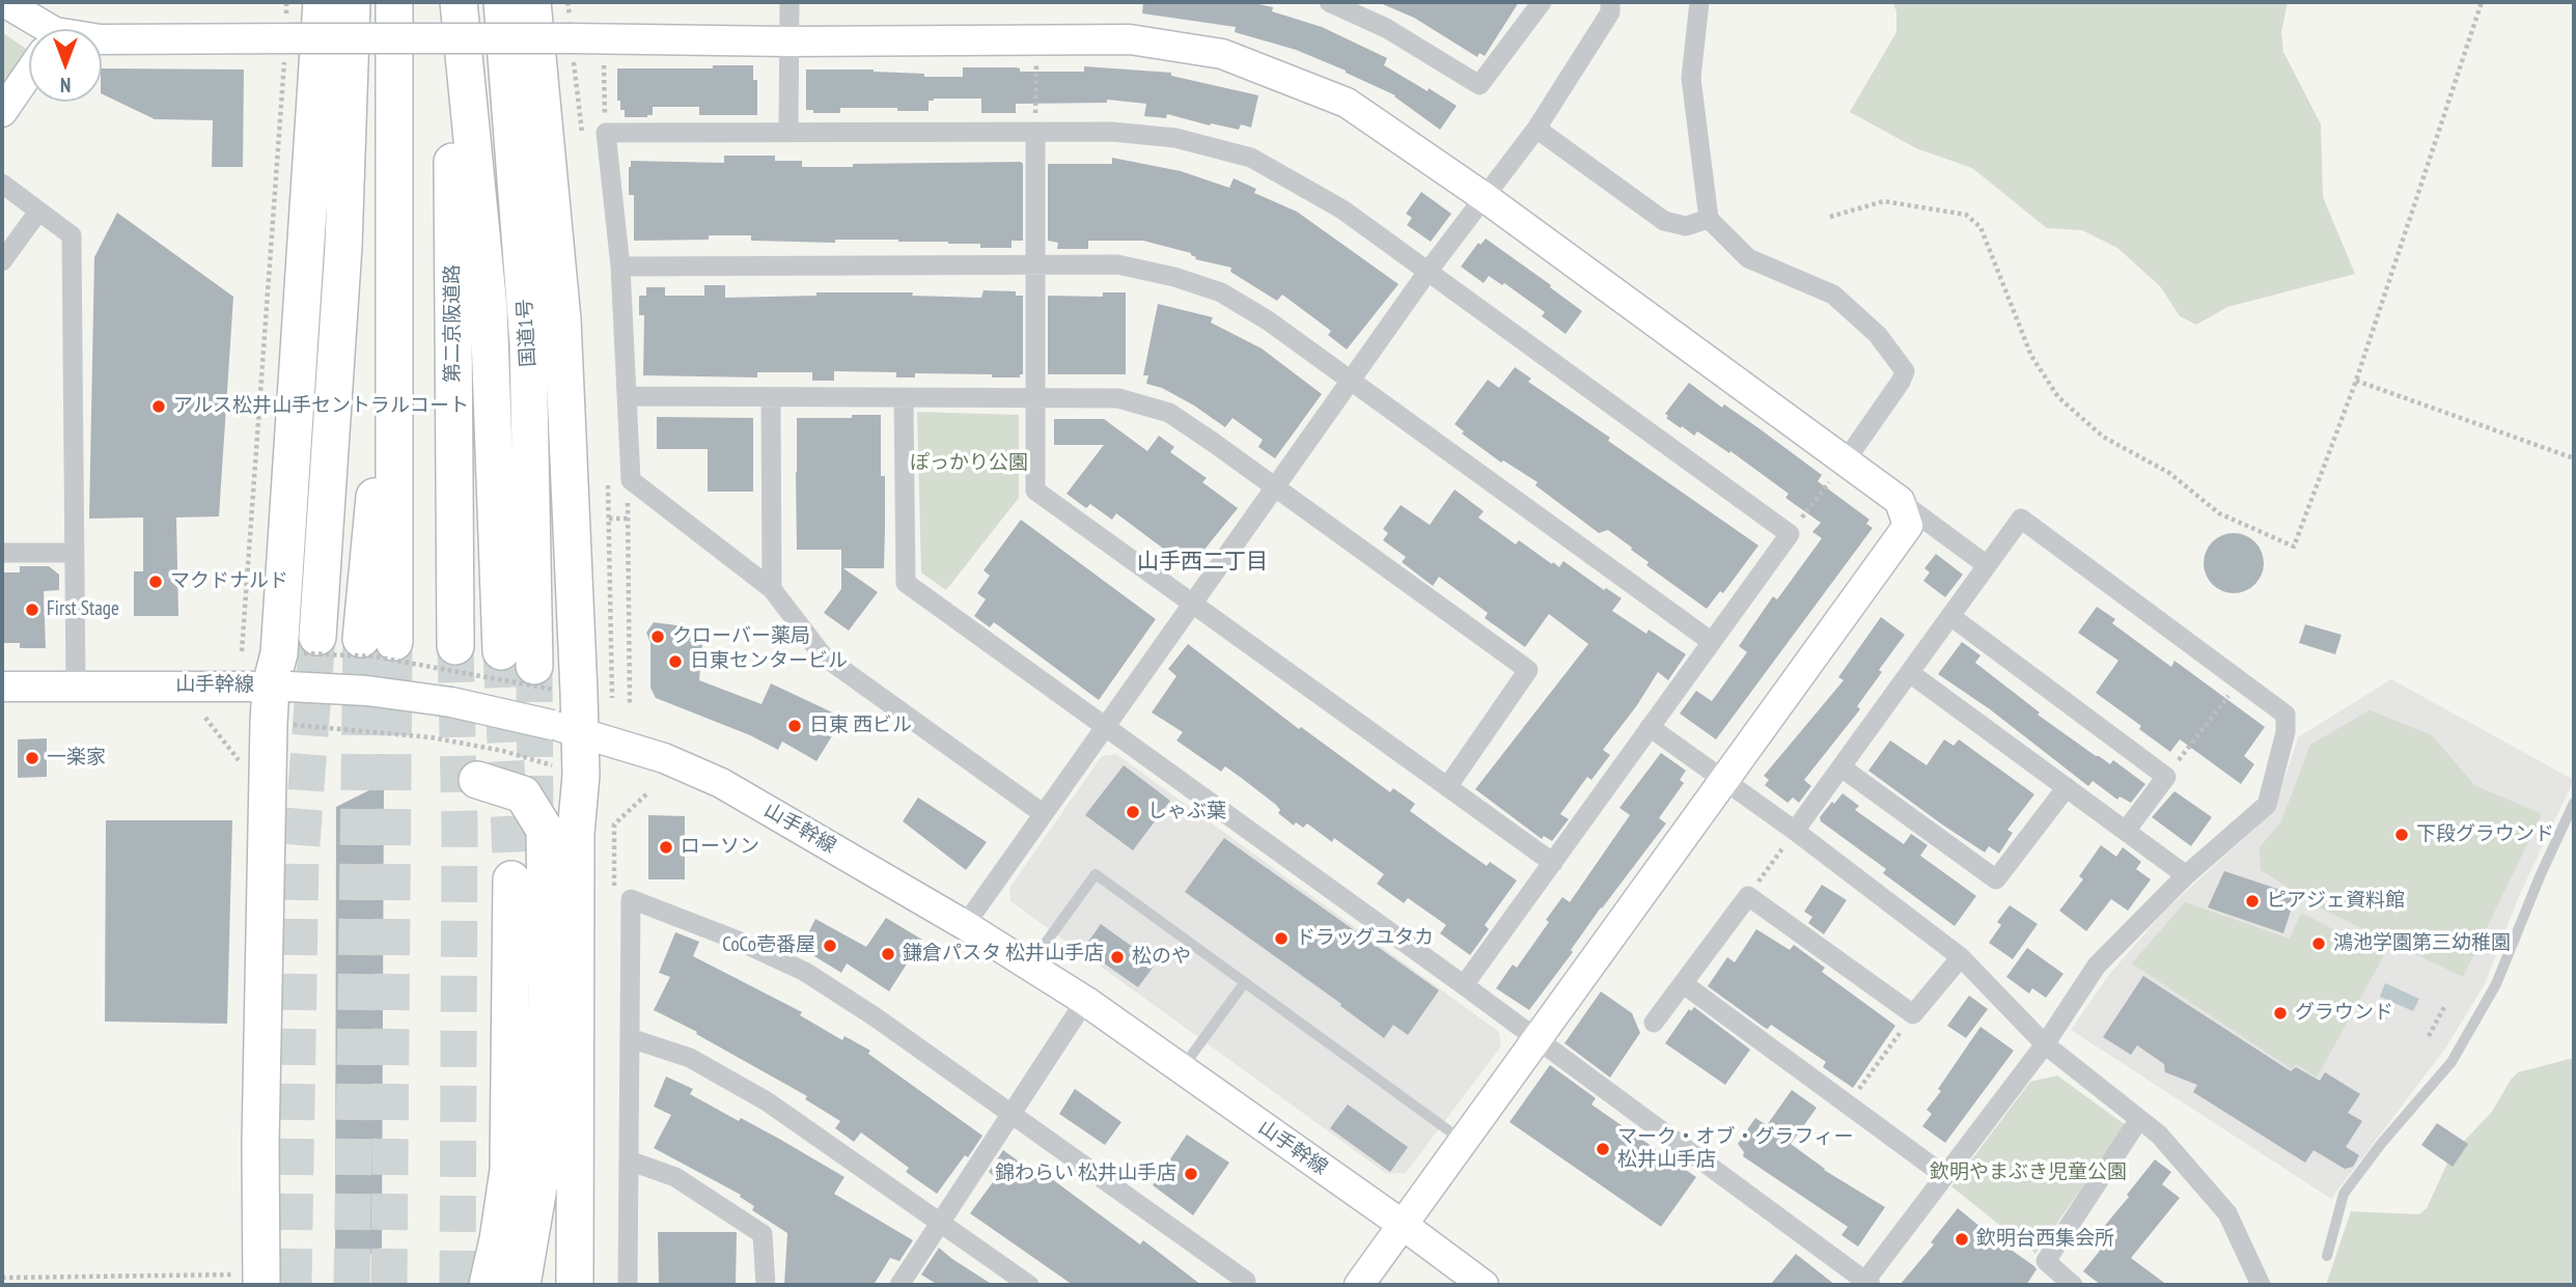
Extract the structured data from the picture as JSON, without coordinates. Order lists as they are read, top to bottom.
{
  "streets": {
    "highway": ["第二京阪道路", "国道1号"],
    "street": ["山手幹線"]
  },
  "districts": ["山手西二丁目"],
  "parks": ["ぽっかり公園", "欽明やまぶき児童公園"],
  "places": [
    "アルス松井山手セントラルコート",
    "マクドナルド",
    "First Stage",
    "クローバー薬局",
    "日東センタービル",
    "日東 西ビル",
    "一楽家",
    "しゃぶ葉",
    "下段グラウンド",
    "ローソン",
    "ピアジェ資料館",
    "ドラッグユタカ",
    "鴻池学園第三幼稚園",
    "CoCo壱番屋",
    "鎌倉パスタ 松井山手店",
    "松のや",
    "グラウンド",
    "マーク・オブ・グラフィー 松井山手店",
    "錦わらい 松井山手店",
    "欽明台西集会所"
  ],
  "north": "bottom"
}
